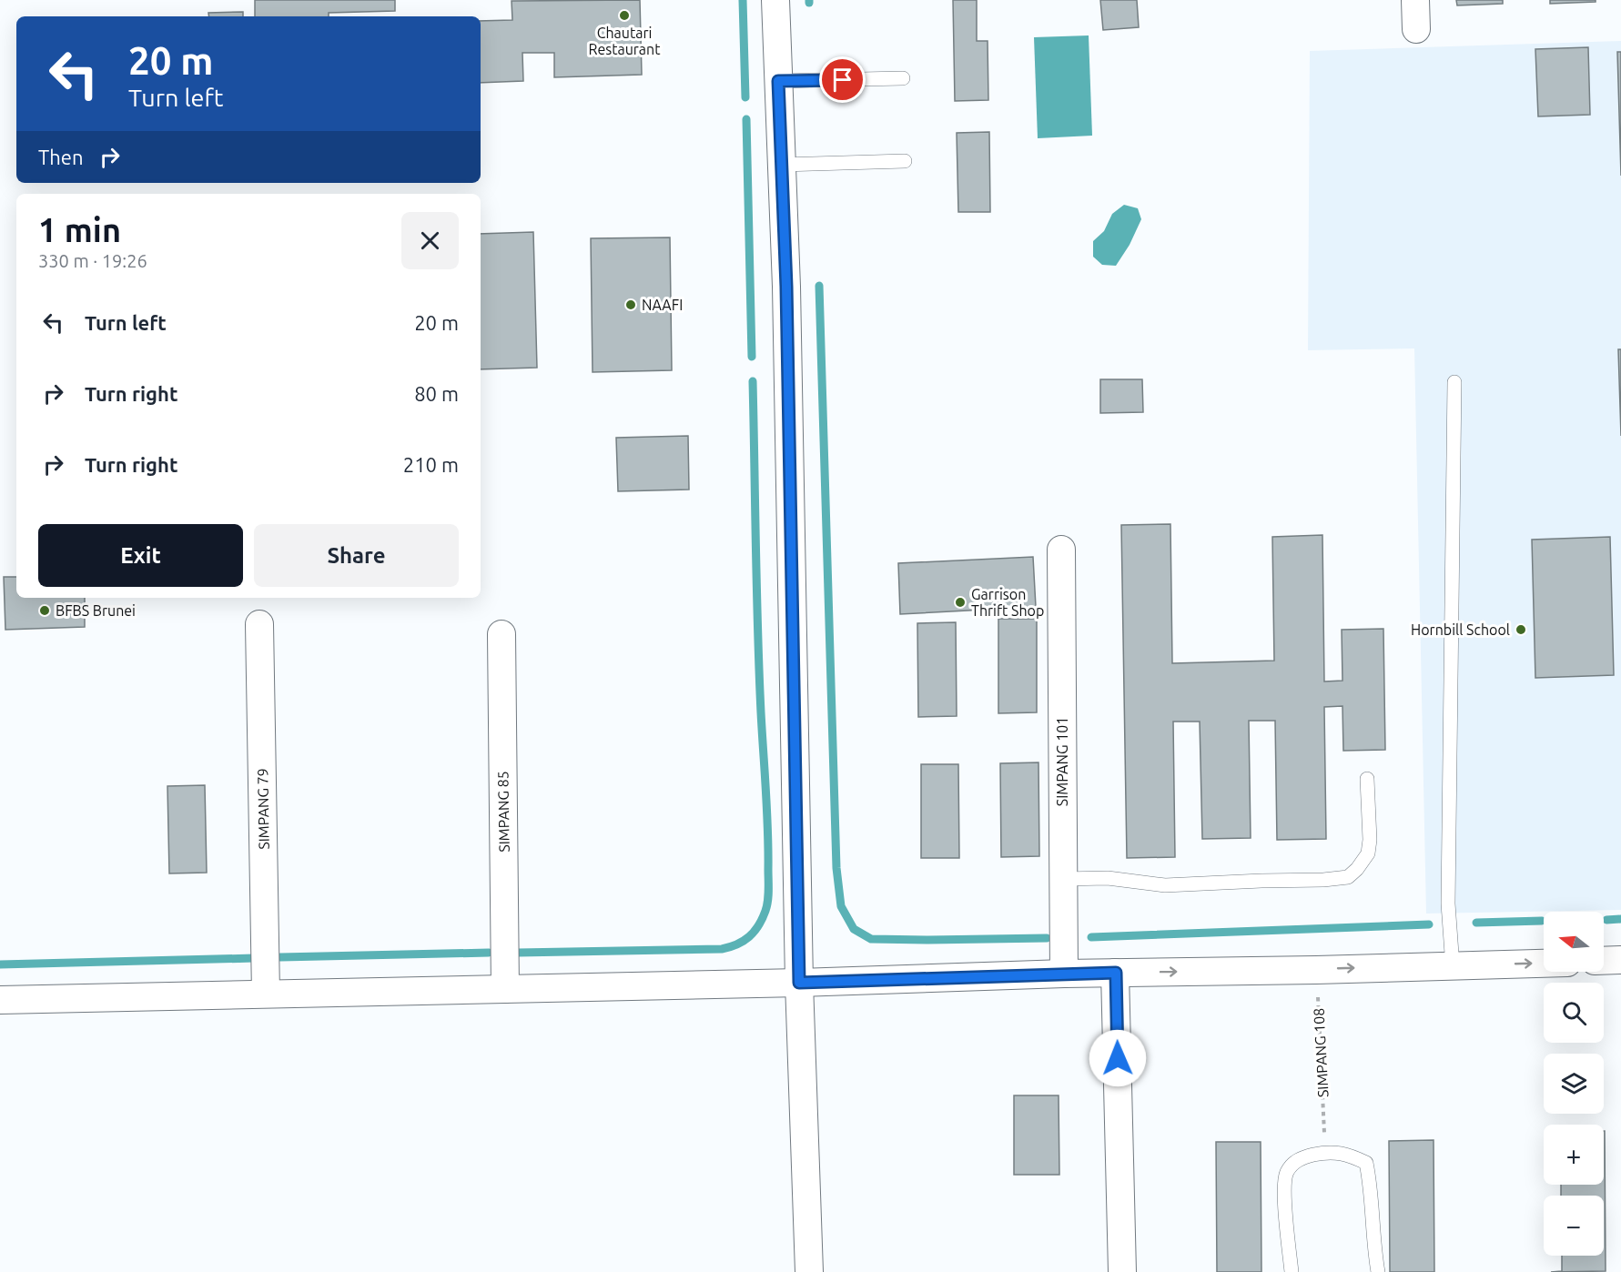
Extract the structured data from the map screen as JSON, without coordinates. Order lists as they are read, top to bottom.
{
  "streets": {
    "street": ["SIMPANG 101", "SIMPANG 79", "SIMPANG 85"],
    "path": ["SIMPANG 108"]
  },
  "places": [
    "Chautari Restaurant",
    "NAAFI",
    "Garrison Thrift Shop",
    "BFBS Brunei",
    "Hornbill School"
  ],
  "north": "left",
  "page": {
    "turn": ["20 m", "Turn left"],
    "then": "Then",
    "heading": ["1 min", "330 m · 19:26"],
    "list": [
      {
        "name": "Turn left",
        "value": "20 m"
      },
      {
        "name": "Turn right",
        "value": "80 m"
      },
      {
        "name": "Turn right",
        "value": "210 m"
      }
    ],
    "buttons": ["Exit", "Share"],
    "map_buttons": ["+", "−"]
  }
}
